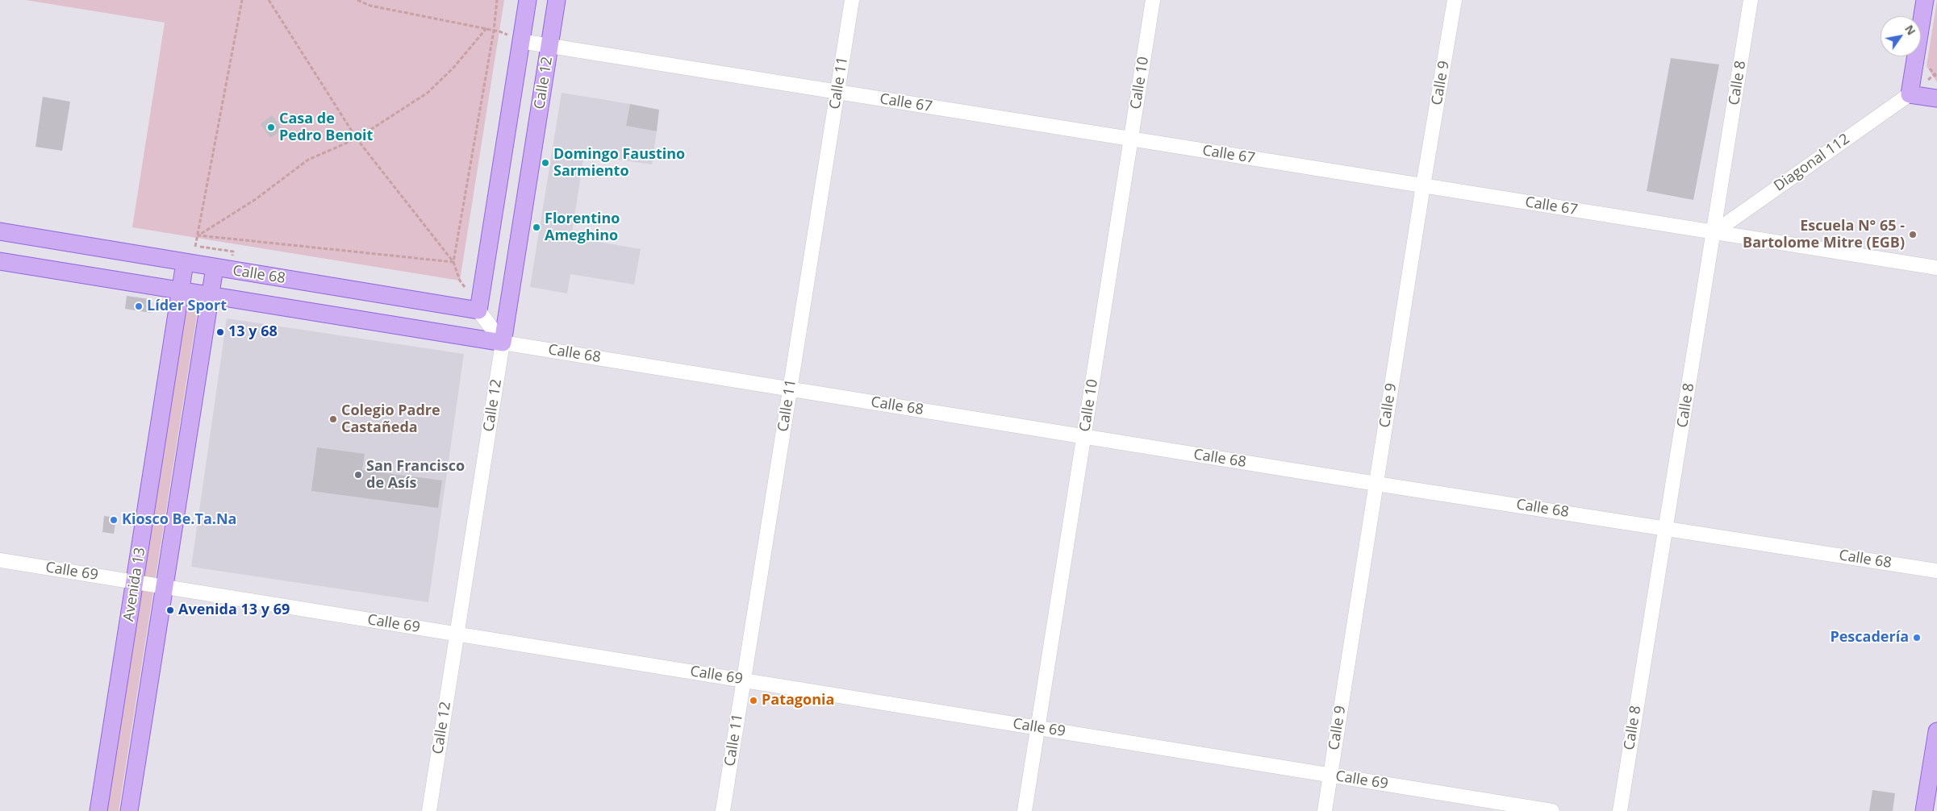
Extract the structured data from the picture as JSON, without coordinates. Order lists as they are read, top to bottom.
{
  "streets": {
    "main road": ["Calle 12", "Calle 68", "Avenida 13"],
    "street": [
      "Calle 11",
      "Calle 10",
      "Calle 9",
      "Calle 8",
      "Calle 67",
      "Diagonal 112",
      "Calle 69"
    ]
  },
  "crossings": [
    ["Calle 12", "Calle 67"],
    ["Calle 12", "Calle 68"],
    ["Calle 12", "Calle 69"],
    ["Calle 11", "Calle 67"],
    ["Calle 11", "Calle 68"],
    ["Calle 11", "Calle 69"],
    ["Calle 10", "Calle 67"],
    ["Calle 10", "Calle 68"],
    ["Calle 10", "Calle 69"],
    ["Calle 9", "Calle 67"],
    ["Calle 9", "Calle 68"],
    ["Calle 9", "Calle 69"],
    ["Calle 8", "Calle 67"],
    ["Calle 8", "Diagonal 112"],
    ["Calle 8", "Calle 68"],
    ["Calle 67", "Diagonal 112"],
    ["Calle 68", "Avenida 13"],
    ["Calle 69", "Avenida 13"]
  ],
  "places": [
    "Casa de Pedro Benoit",
    "Domingo Faustino Sarmiento",
    "Florentino Ameghino",
    "Escuela N° 65 - Bartolome Mitre (EGB)",
    "Líder Sport",
    "13 y 68",
    "Colegio Padre Castañeda",
    "San Francisco de Asís",
    "Kiosco Be.Ta.Na",
    "Avenida 13 y 69",
    "Pescadería",
    "Patagonia"
  ],
  "north": "top right"
}
